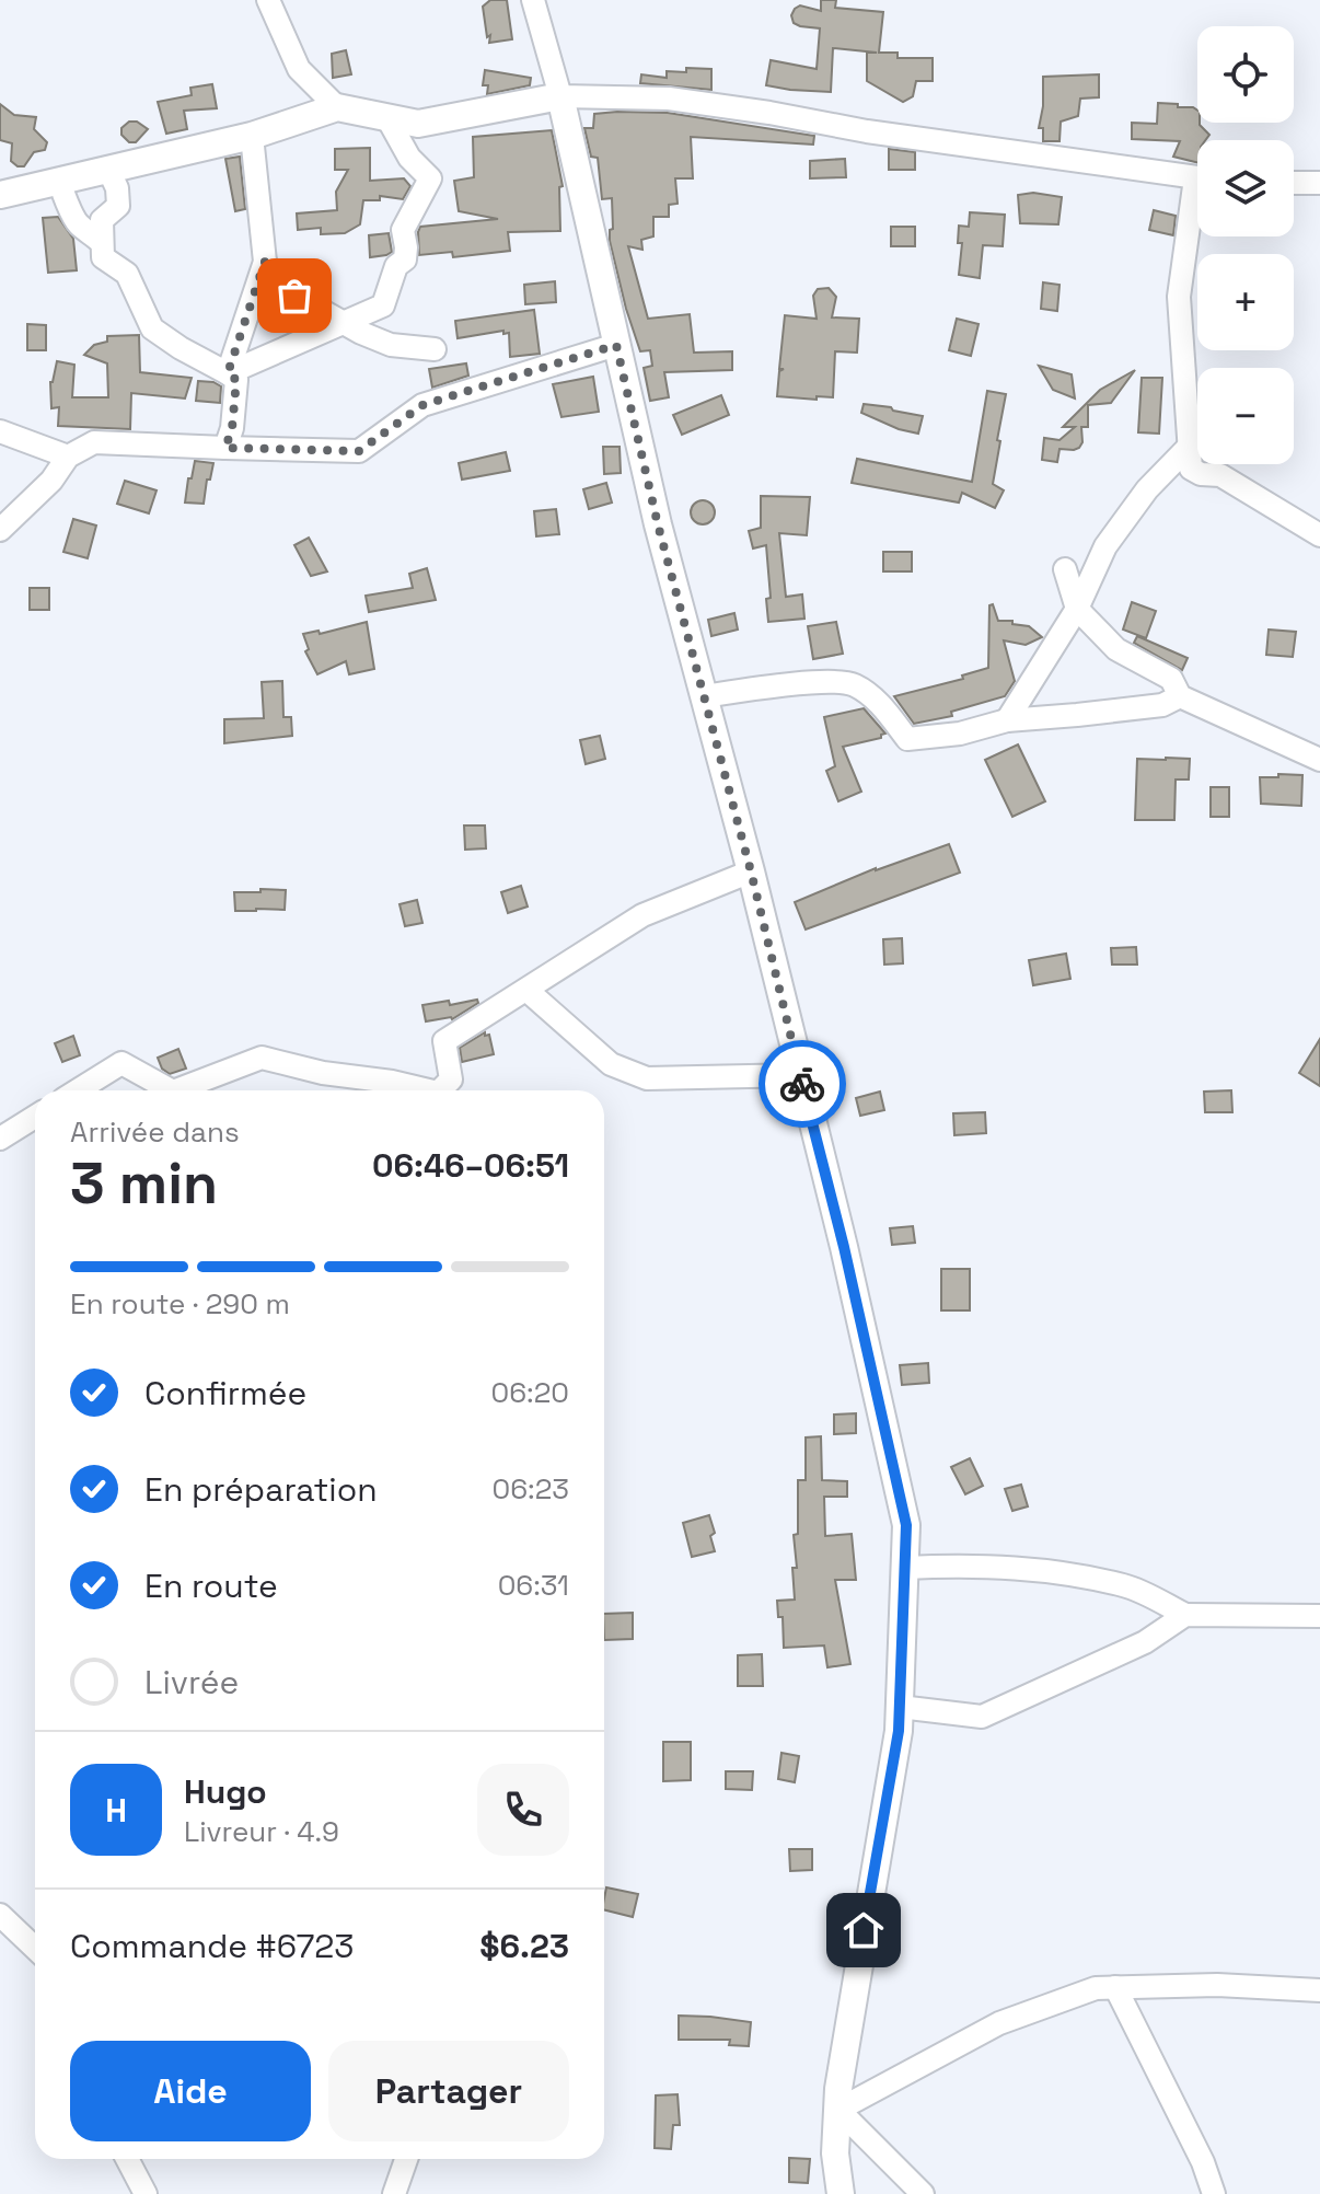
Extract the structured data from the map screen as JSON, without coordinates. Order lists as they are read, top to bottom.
{
  "page": {
    "map_buttons": ["+", "−"],
    "heading": ["3 min", "Arrivée dans", "06:46–06:51"],
    "panel": [
      "Hugo",
      "Livreur · 4.9",
      "Commande #6723",
      "$6.23"
    ],
    "bar": "En route · 290 m",
    "list": [
      ["Confirmée", "06:20"],
      ["En préparation", "06:23"],
      ["En route", "06:31"],
      "Livrée"
    ],
    "round": "H",
    "buttons": ["Aide", "Partager"]
  }
}
